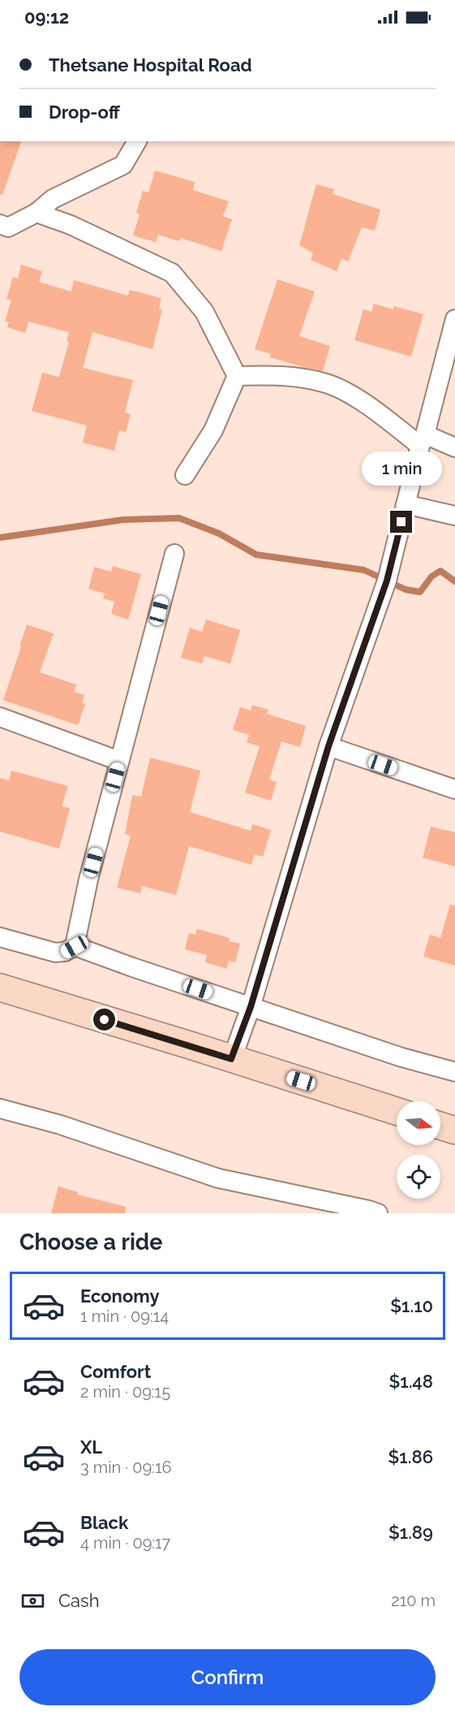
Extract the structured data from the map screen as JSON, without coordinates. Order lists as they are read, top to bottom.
{
  "north": "right",
  "page": {
    "status": "09:12",
    "banner": ["Thetsane Hospital Road", "Drop-off"],
    "bubble": "1 min",
    "heading": "Choose a ride",
    "list": [
      {
        "name": "Economy",
        "note": "1 min · 09:14",
        "value": "$1.10"
      },
      {
        "name": "Comfort",
        "note": "2 min · 09:15",
        "value": "$1.48"
      },
      {
        "name": "XL",
        "note": "3 min · 09:16",
        "value": "$1.86"
      },
      {
        "name": "Black",
        "note": "4 min · 09:17",
        "value": "$1.89"
      }
    ],
    "pay": ["Cash", "210 m"],
    "buttons": "Confirm"
  }
}
